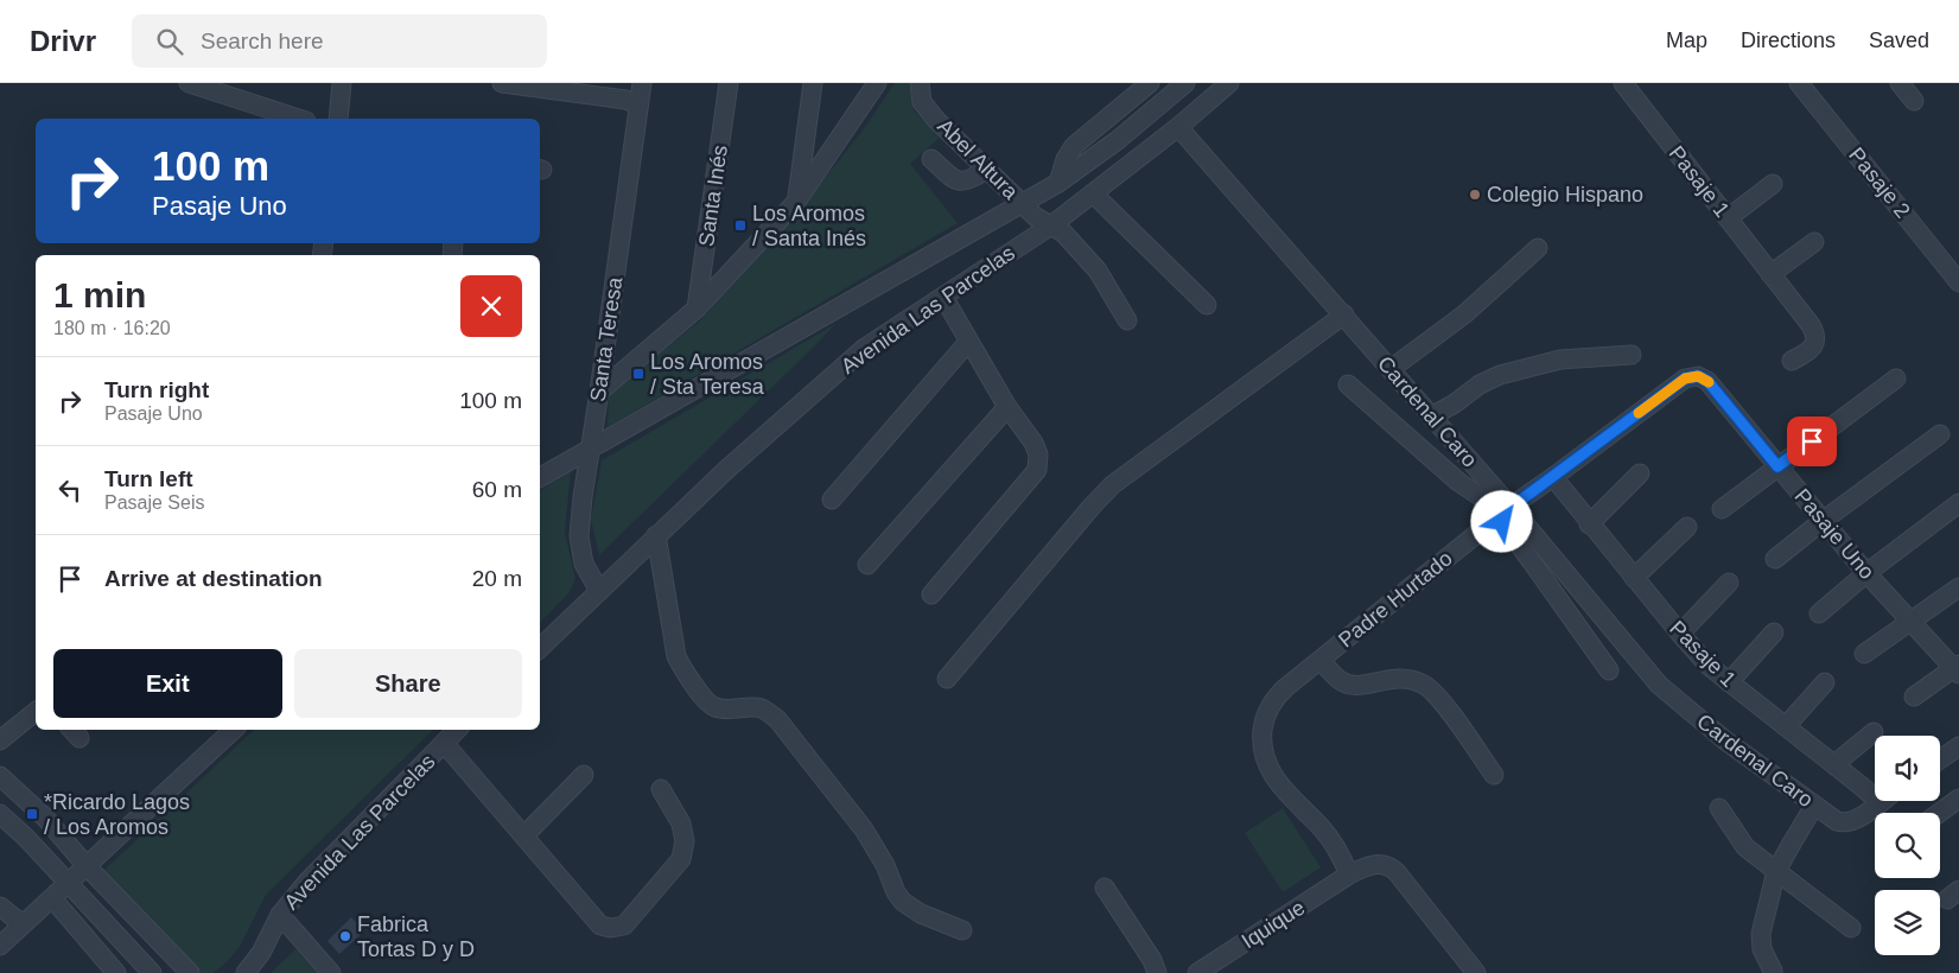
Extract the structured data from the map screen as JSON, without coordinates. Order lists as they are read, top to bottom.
{
  "streets": {
    "street": [
      "Abel Altura",
      "Pasaje 1",
      "Pasaje 2",
      "Santa Inés",
      "Avenida Las Parcelas",
      "Santa Teresa",
      "Cardenal Caro",
      "Pasaje Uno",
      "Padre Hurtado",
      "Iquique"
    ]
  },
  "crossings": [
    ["Abel Altura", "Avenida Las Parcelas"],
    ["Pasaje 1", "Cardenal Caro"],
    ["Pasaje 1", "Padre Hurtado"],
    ["Avenida Las Parcelas", "Santa Teresa"],
    ["Avenida Las Parcelas", "Cardenal Caro"],
    ["Cardenal Caro", "Padre Hurtado"],
    ["Pasaje Uno", "Padre Hurtado"],
    ["Padre Hurtado", "Iquique"]
  ],
  "places": {
    "other": ["Colegio Hispano", "Fabrica Tortas D y D"],
    "transit": ["Los Aromos / Santa Inés", "Los Aromos / Sta Teresa", "*Ricardo Lagos / Los Aromos"]
  },
  "page": {
    "header": "Drivr",
    "search": "Search here",
    "nav": ["Map", "Directions", "Saved"],
    "turn": ["100 m", "Pasaje Uno"],
    "heading": ["1 min", "180 m · 16:20"],
    "list": [
      {
        "name": "Turn right",
        "note": "Pasaje Uno",
        "value": "100 m"
      },
      {
        "name": "Turn left",
        "note": "Pasaje Seis",
        "value": "60 m"
      },
      {
        "name": "Arrive at destination",
        "value": "20 m"
      }
    ],
    "buttons": ["Exit", "Share"]
  }
}
